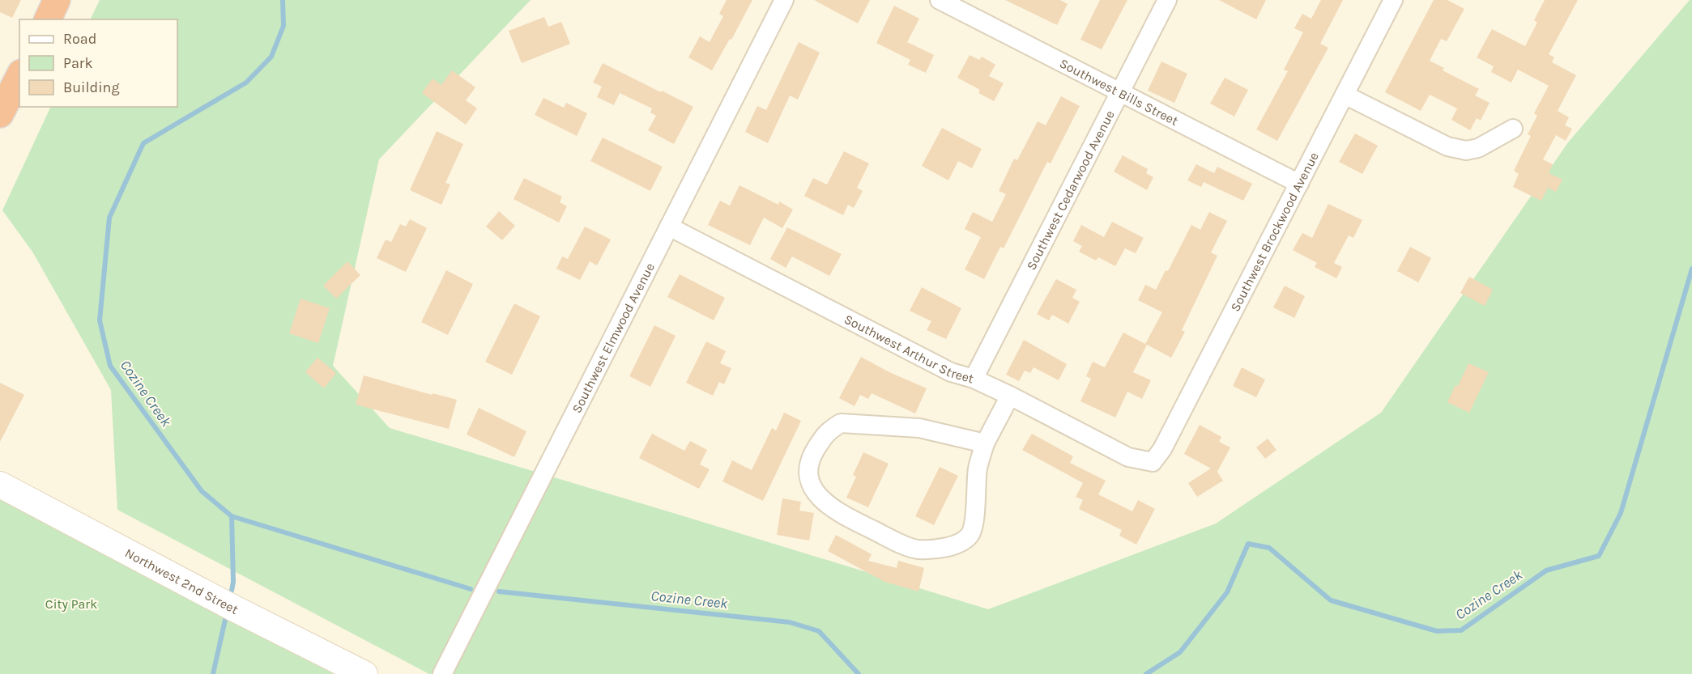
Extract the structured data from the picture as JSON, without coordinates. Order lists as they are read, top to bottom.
{
  "streets": {
    "main road": ["Northwest 2nd Street"],
    "street": [
      "Southwest Bills Street",
      "Southwest Cedarwood Avenue",
      "Southwest Brockwood Avenue",
      "Southwest Elmwood Avenue",
      "Southwest Arthur Street"
    ]
  },
  "crossings": [
    ["Southwest Bills Street", "Southwest Cedarwood Avenue"],
    ["Southwest Bills Street", "Southwest Brockwood Avenue"],
    ["Southwest Cedarwood Avenue", "Southwest Arthur Street"],
    ["Southwest Brockwood Avenue", "Southwest Arthur Street"],
    ["Southwest Elmwood Avenue", "Southwest Arthur Street"]
  ],
  "water": ["Cozine Creek"],
  "parks": ["City Park"],
  "legend": ["Road", "Park", "Building"]
}
